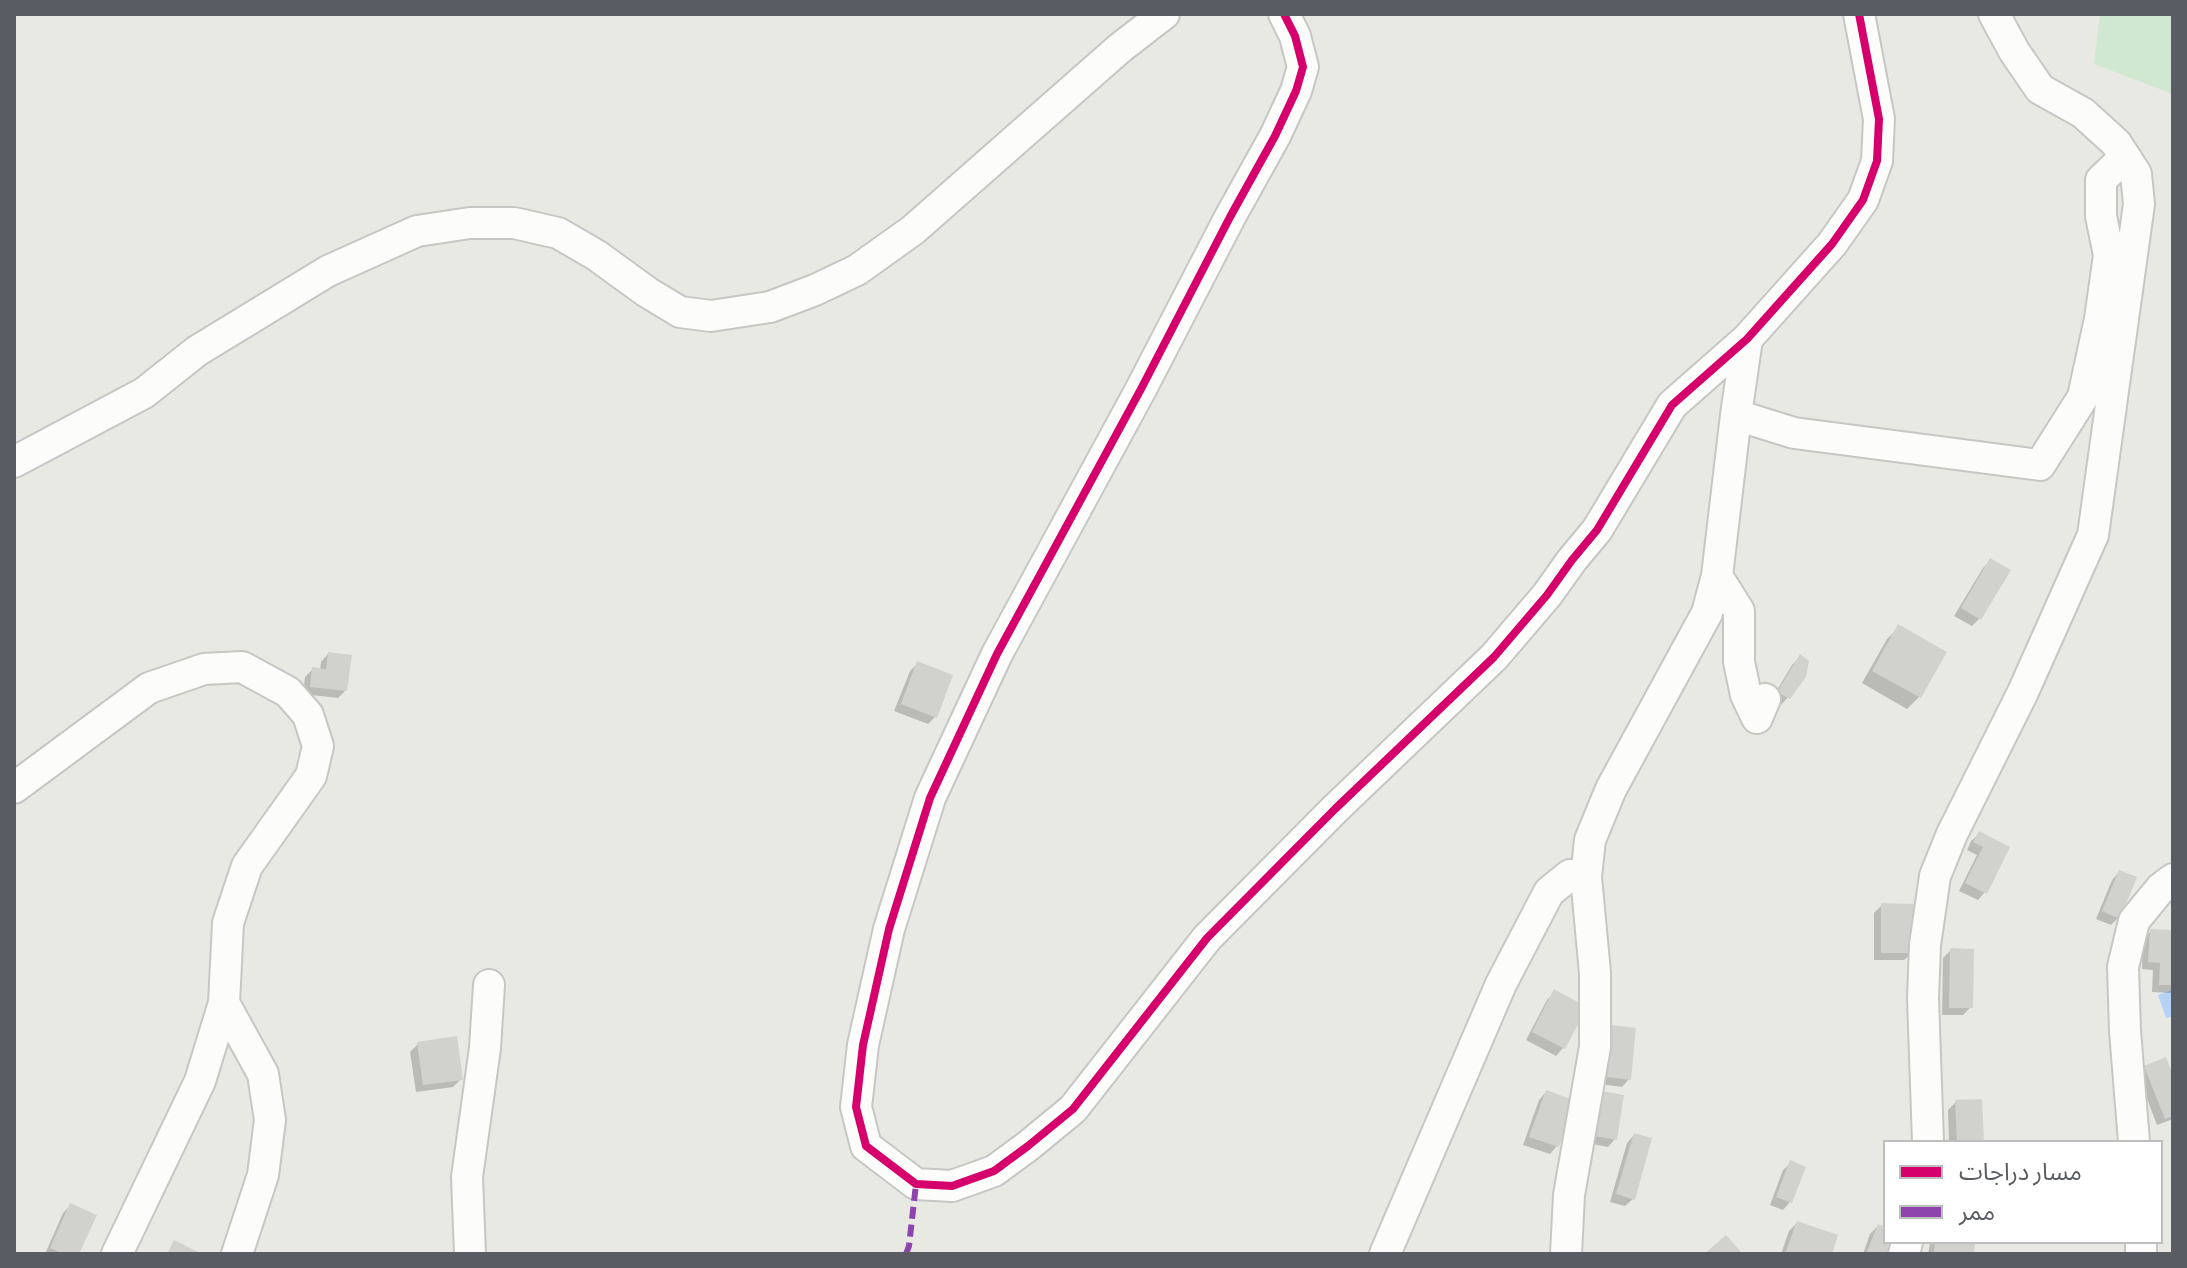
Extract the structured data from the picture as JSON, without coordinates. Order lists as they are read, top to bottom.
{
  "legend": ["مسار دراجات", "ممر"]
}
